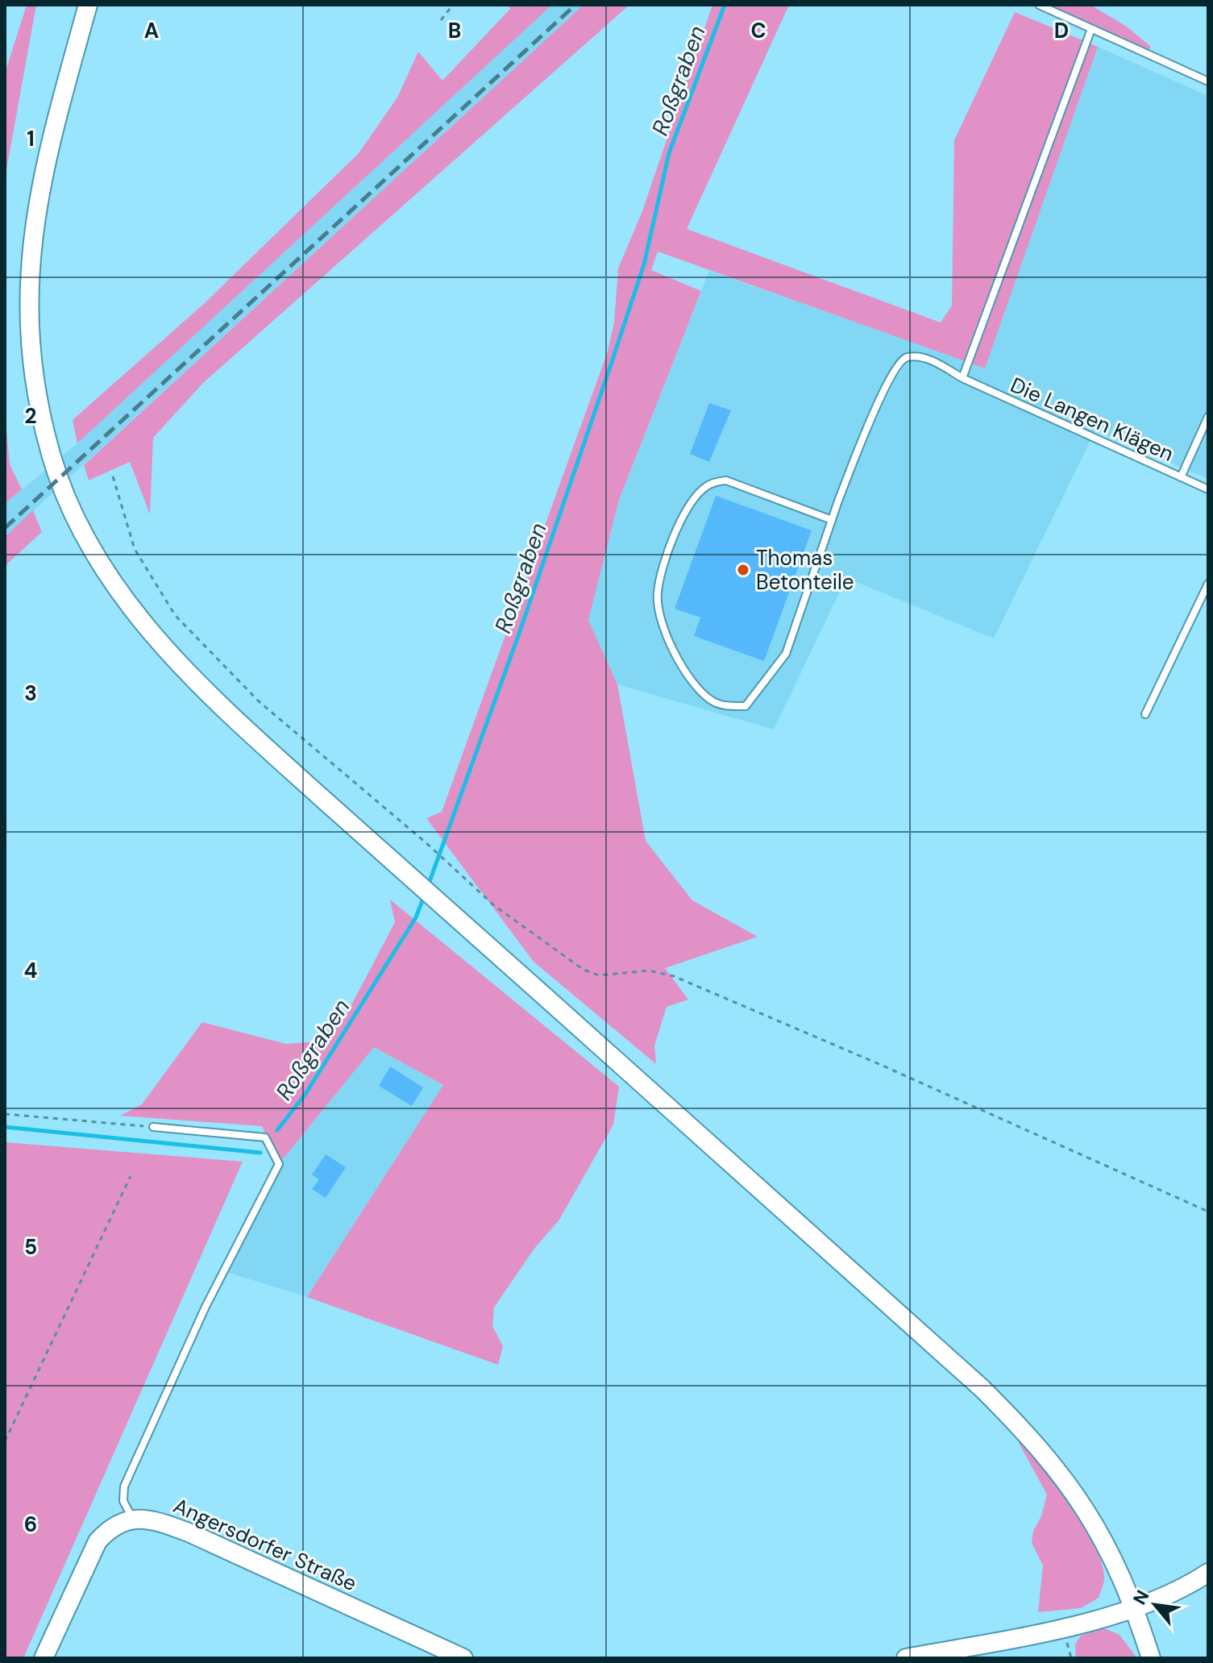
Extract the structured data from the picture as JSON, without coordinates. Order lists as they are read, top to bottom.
{
  "streets": {
    "main road": ["Angersdorfer Straße"],
    "lane": ["Die Langen Klägen"]
  },
  "water": ["Roßgraben"],
  "places": ["Thomas Betonteile"],
  "north": "top left",
  "grid": {
    "columns": [
      "A",
      "B",
      "C",
      "D"
    ],
    "rows": [
      "1",
      "2",
      "3",
      "4",
      "5",
      "6"
    ]
  }
}
